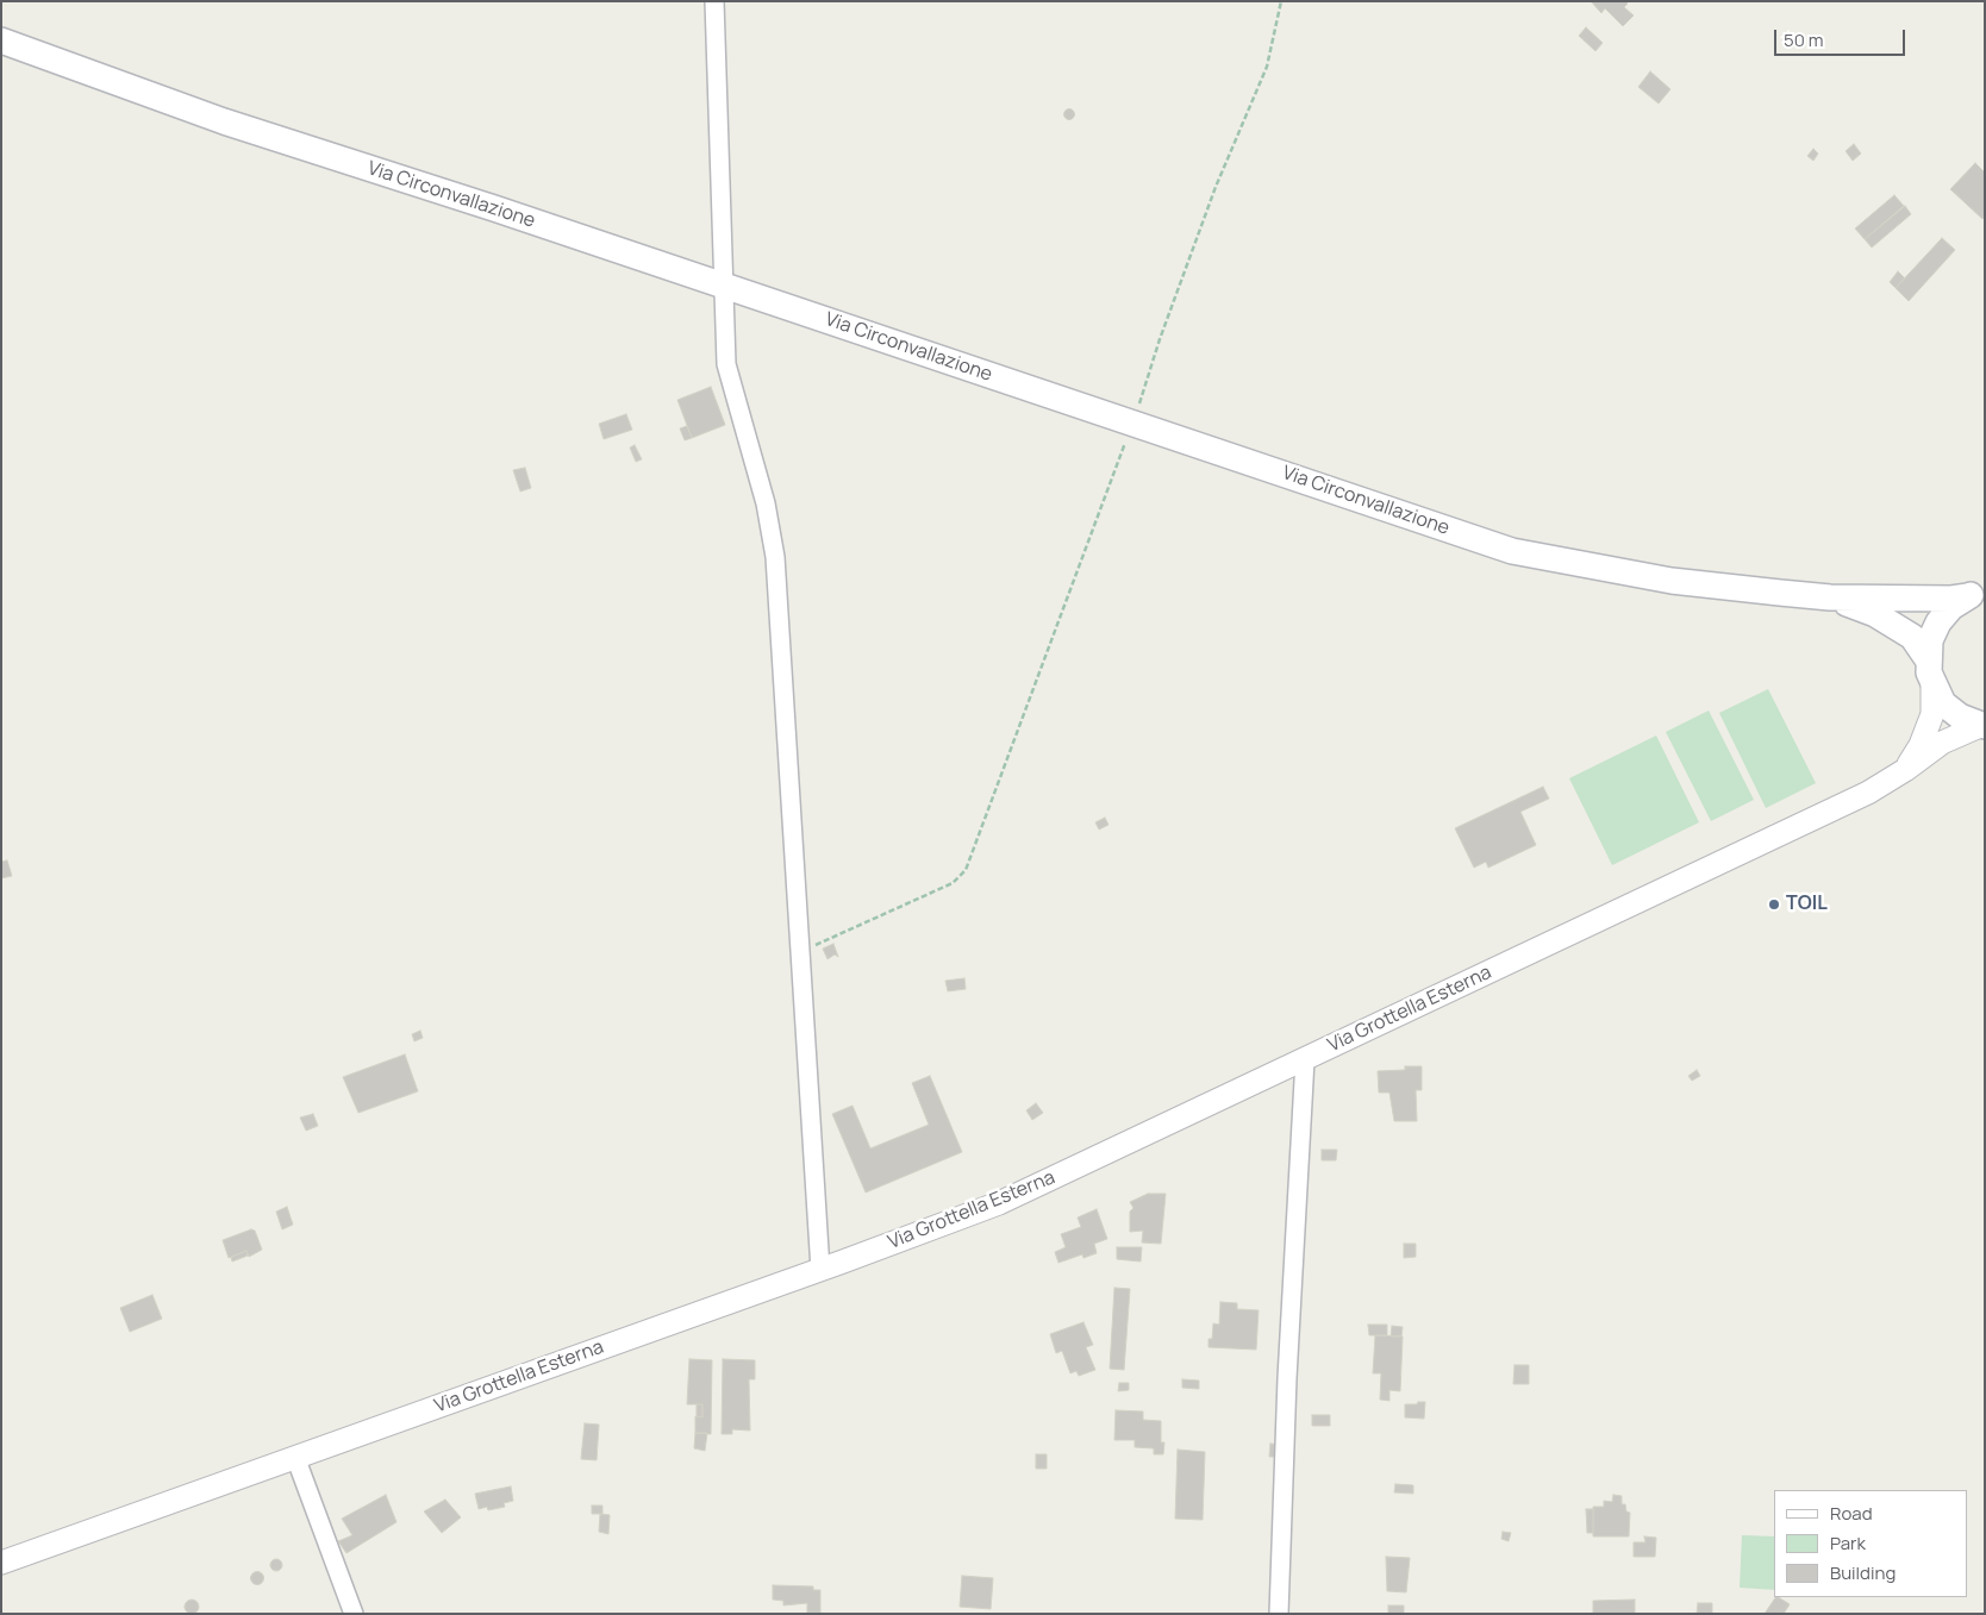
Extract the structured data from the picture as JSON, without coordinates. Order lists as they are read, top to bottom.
{
  "streets": {
    "main road": ["Via Circonvallazione"],
    "street": ["Via Grottella Esterna"]
  },
  "places": ["TOIL"],
  "legend": ["Road", "Park", "Building"],
  "scale_bar": "50 m"
}
